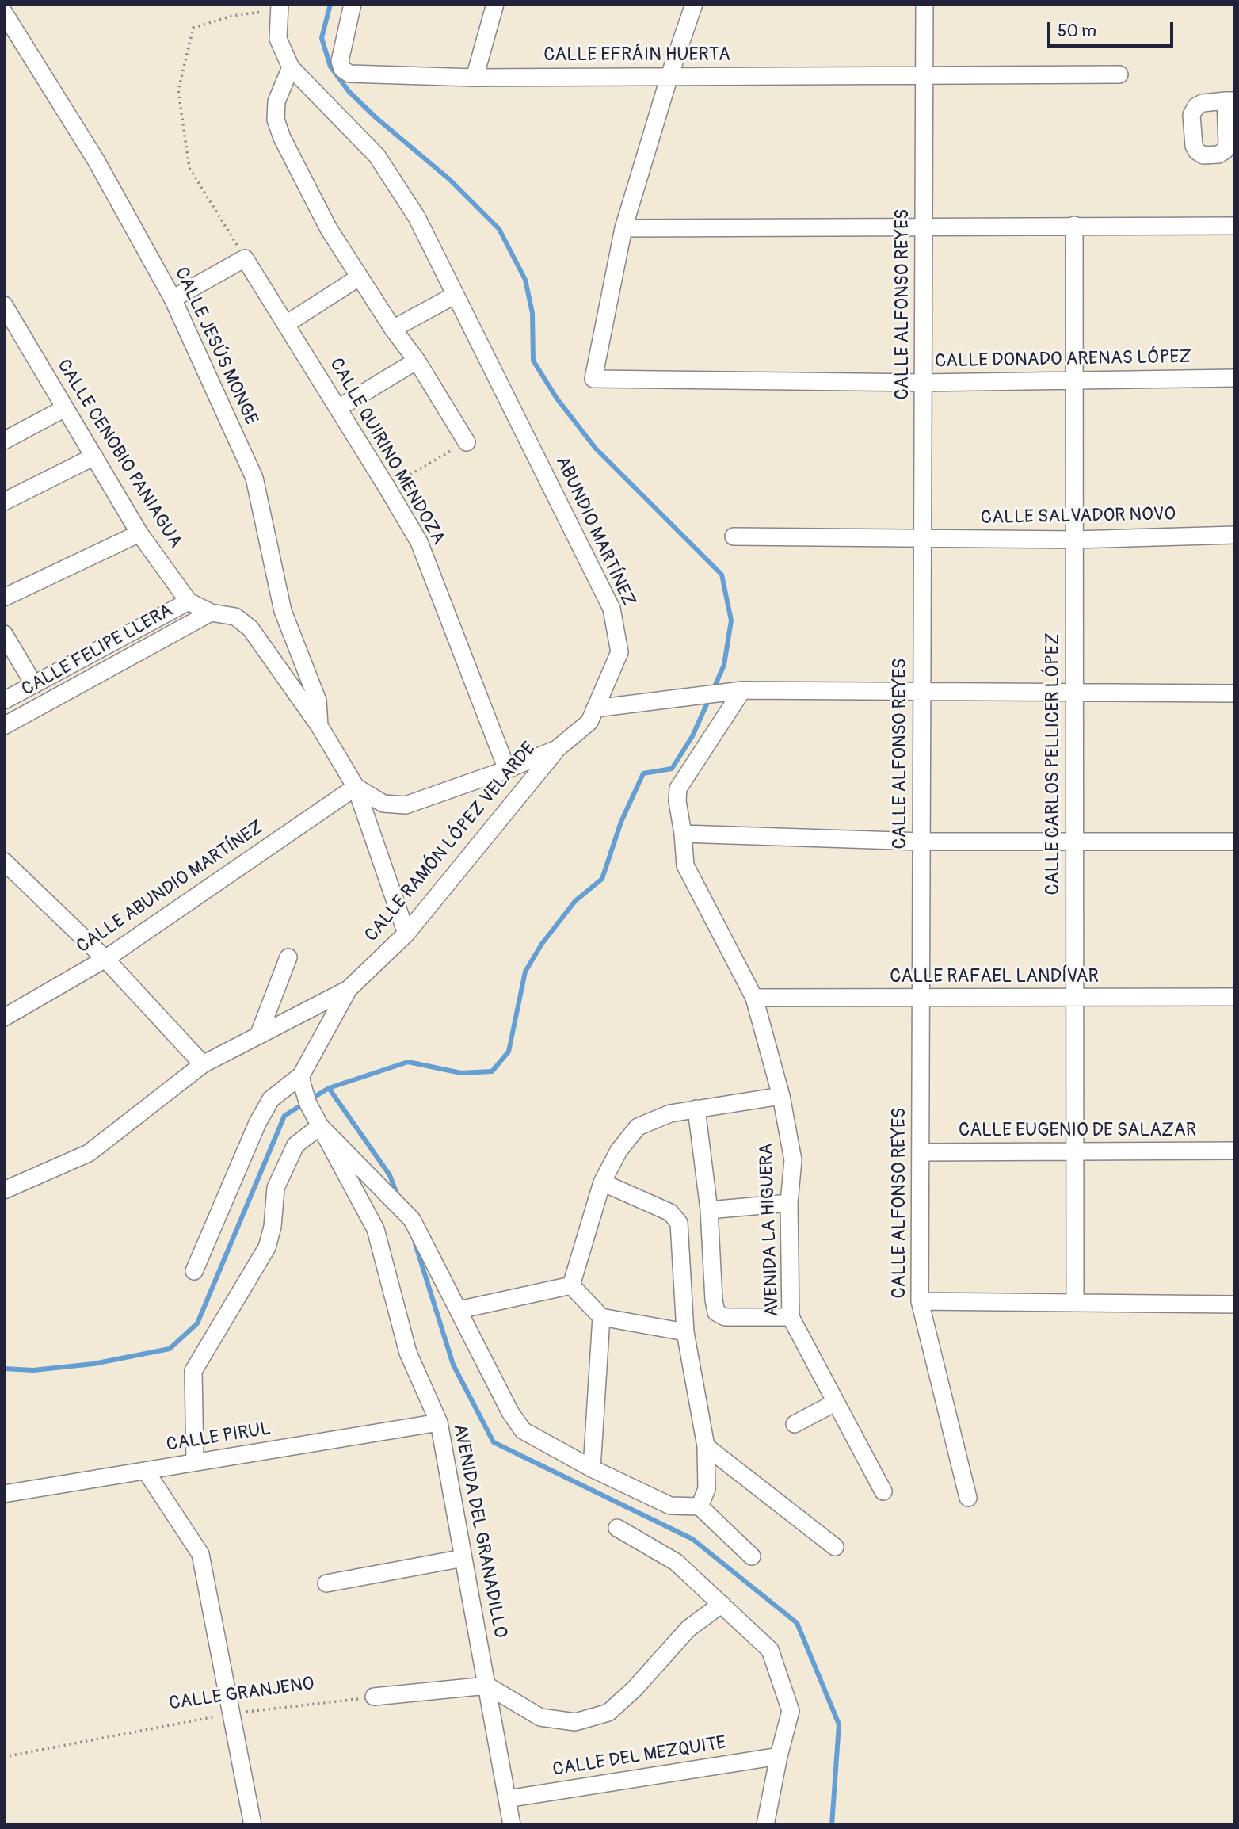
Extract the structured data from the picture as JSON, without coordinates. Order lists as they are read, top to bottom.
{
  "streets": {
    "street": [
      "CALLE EFRÁIN HUERTA",
      "CALLE ALFONSO REYES",
      "CALLE JESÚS MONGE",
      "CALLE DONADO ARENAS LÓPEZ",
      "CALLE QUIRINO MENDOZA",
      "CALLE CENOBIO PANIAGUA",
      "CALLE SALVADOR NOVO",
      "ABUNDIO MARTÍNEZ",
      "CALLE FELIPE LLERA",
      "CALLE CARLOS PELLICER LÓPEZ",
      "CALLE RAMÓN LÓPEZ VELARDE",
      "CALLE ABUNDIO MARTÍNEZ",
      "CALLE RAFAEL LANDÍVAR",
      "CALLE EUGENIO DE SALAZAR",
      "AVENIDA LA HIGUERA",
      "CALLE PIRUL",
      "AVENIDA DEL GRANADILLO",
      "CALLE DEL MEZQUITE"
    ],
    "path": ["CALLE GRANJENO"]
  },
  "crossings": [
    ["CALLE EFRÁIN HUERTA", "CALLE ALFONSO REYES"],
    ["CALLE ALFONSO REYES", "CALLE DONADO ARENAS LÓPEZ"],
    ["CALLE ALFONSO REYES", "CALLE SALVADOR NOVO"],
    ["CALLE ALFONSO REYES", "CALLE RAFAEL LANDÍVAR"],
    ["CALLE ALFONSO REYES", "CALLE EUGENIO DE SALAZAR"],
    ["CALLE JESÚS MONGE", "ABUNDIO MARTÍNEZ"],
    ["CALLE DONADO ARENAS LÓPEZ", "CALLE CARLOS PELLICER LÓPEZ"],
    ["CALLE QUIRINO MENDOZA", "ABUNDIO MARTÍNEZ"],
    ["CALLE CENOBIO PANIAGUA", "ABUNDIO MARTÍNEZ"],
    ["CALLE CENOBIO PANIAGUA", "CALLE FELIPE LLERA"],
    ["CALLE SALVADOR NOVO", "CALLE CARLOS PELLICER LÓPEZ"],
    ["ABUNDIO MARTÍNEZ", "CALLE FELIPE LLERA"],
    ["ABUNDIO MARTÍNEZ", "CALLE RAMÓN LÓPEZ VELARDE"],
    ["ABUNDIO MARTÍNEZ", "CALLE ABUNDIO MARTÍNEZ"],
    ["CALLE CARLOS PELLICER LÓPEZ", "CALLE RAFAEL LANDÍVAR"],
    ["CALLE CARLOS PELLICER LÓPEZ", "CALLE EUGENIO DE SALAZAR"],
    ["CALLE RAMÓN LÓPEZ VELARDE", "AVENIDA DEL GRANADILLO"],
    ["CALLE RAFAEL LANDÍVAR", "AVENIDA LA HIGUERA"],
    ["CALLE PIRUL", "AVENIDA DEL GRANADILLO"],
    ["AVENIDA DEL GRANADILLO", "CALLE DEL MEZQUITE"]
  ],
  "scale_bar": "50 m"
}
